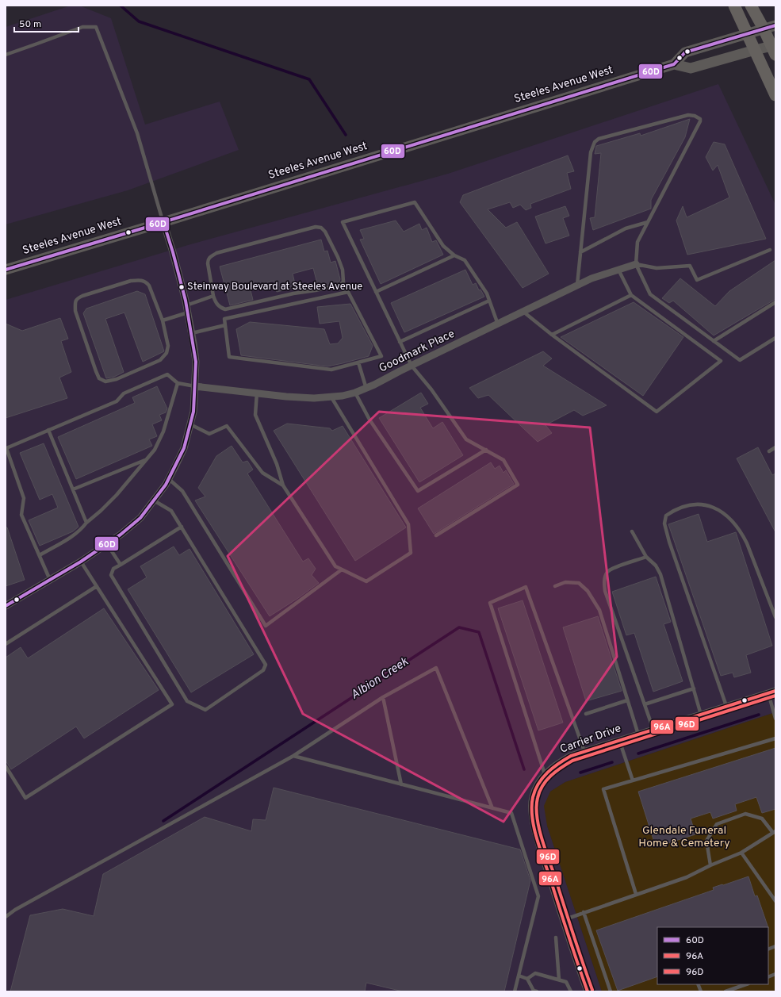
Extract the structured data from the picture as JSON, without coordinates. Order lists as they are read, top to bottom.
{
  "streets": {
    "main road": ["Steeles Avenue West"],
    "street": ["Goodmark Place", "Carrier Drive"]
  },
  "water": ["Albion Creek"],
  "parks": ["Glendale Funeral Home & Cemetery"],
  "places": ["Steinway Boulevard at Steeles Avenue"],
  "lines": ["transit line 60D", "transit line 96A", "transit line 96D"],
  "legend": ["60D", "96A", "96D"],
  "scale_bar": "50 m"
}
